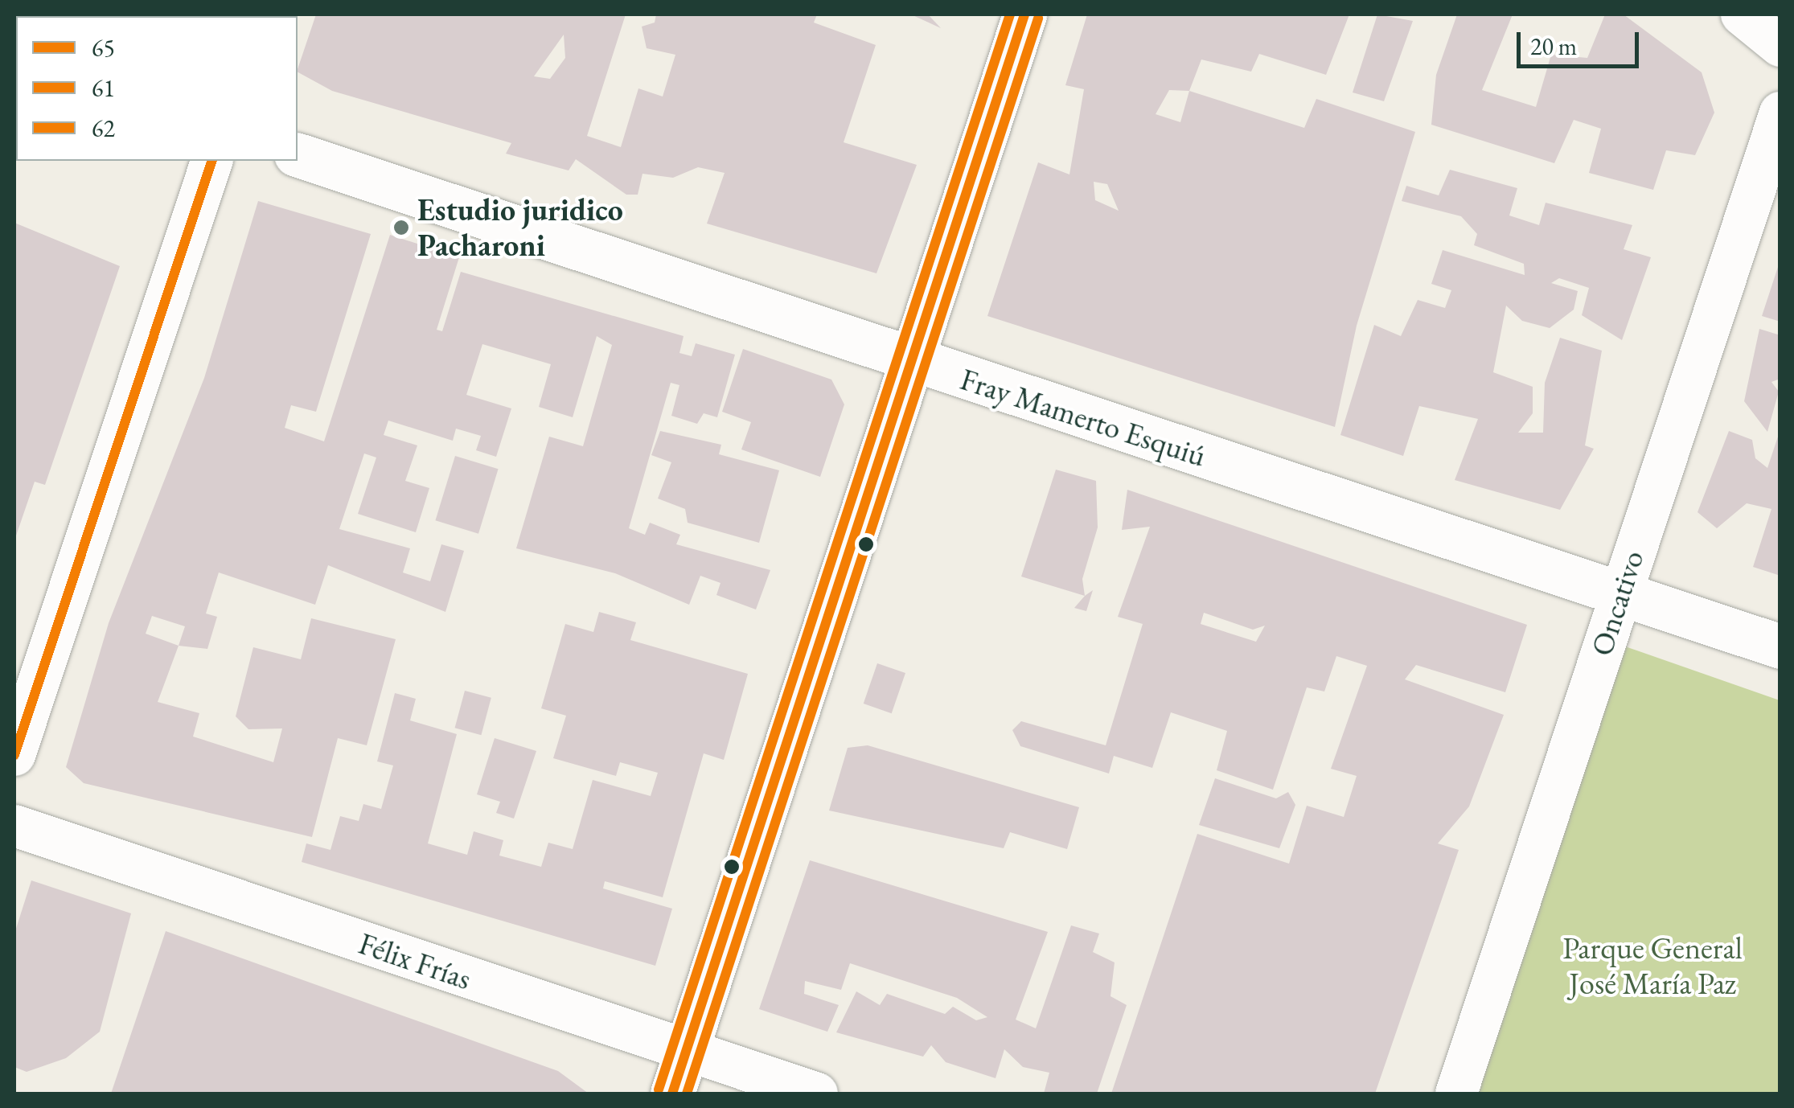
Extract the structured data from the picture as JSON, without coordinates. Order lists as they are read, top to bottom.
{
  "streets": {
    "street": ["Fray Mamerto Esquiú", "Oncativo", "Félix Frías"]
  },
  "crossings": [
    ["Fray Mamerto Esquiú", "Oncativo"]
  ],
  "parks": ["Parque General José María Paz"],
  "places": ["Estudio juridico Pacharoni"],
  "lines": ["transit line 65", "transit line 62", "transit line 61"],
  "legend": ["65", "61", "62"],
  "scale_bar": "20 m"
}
